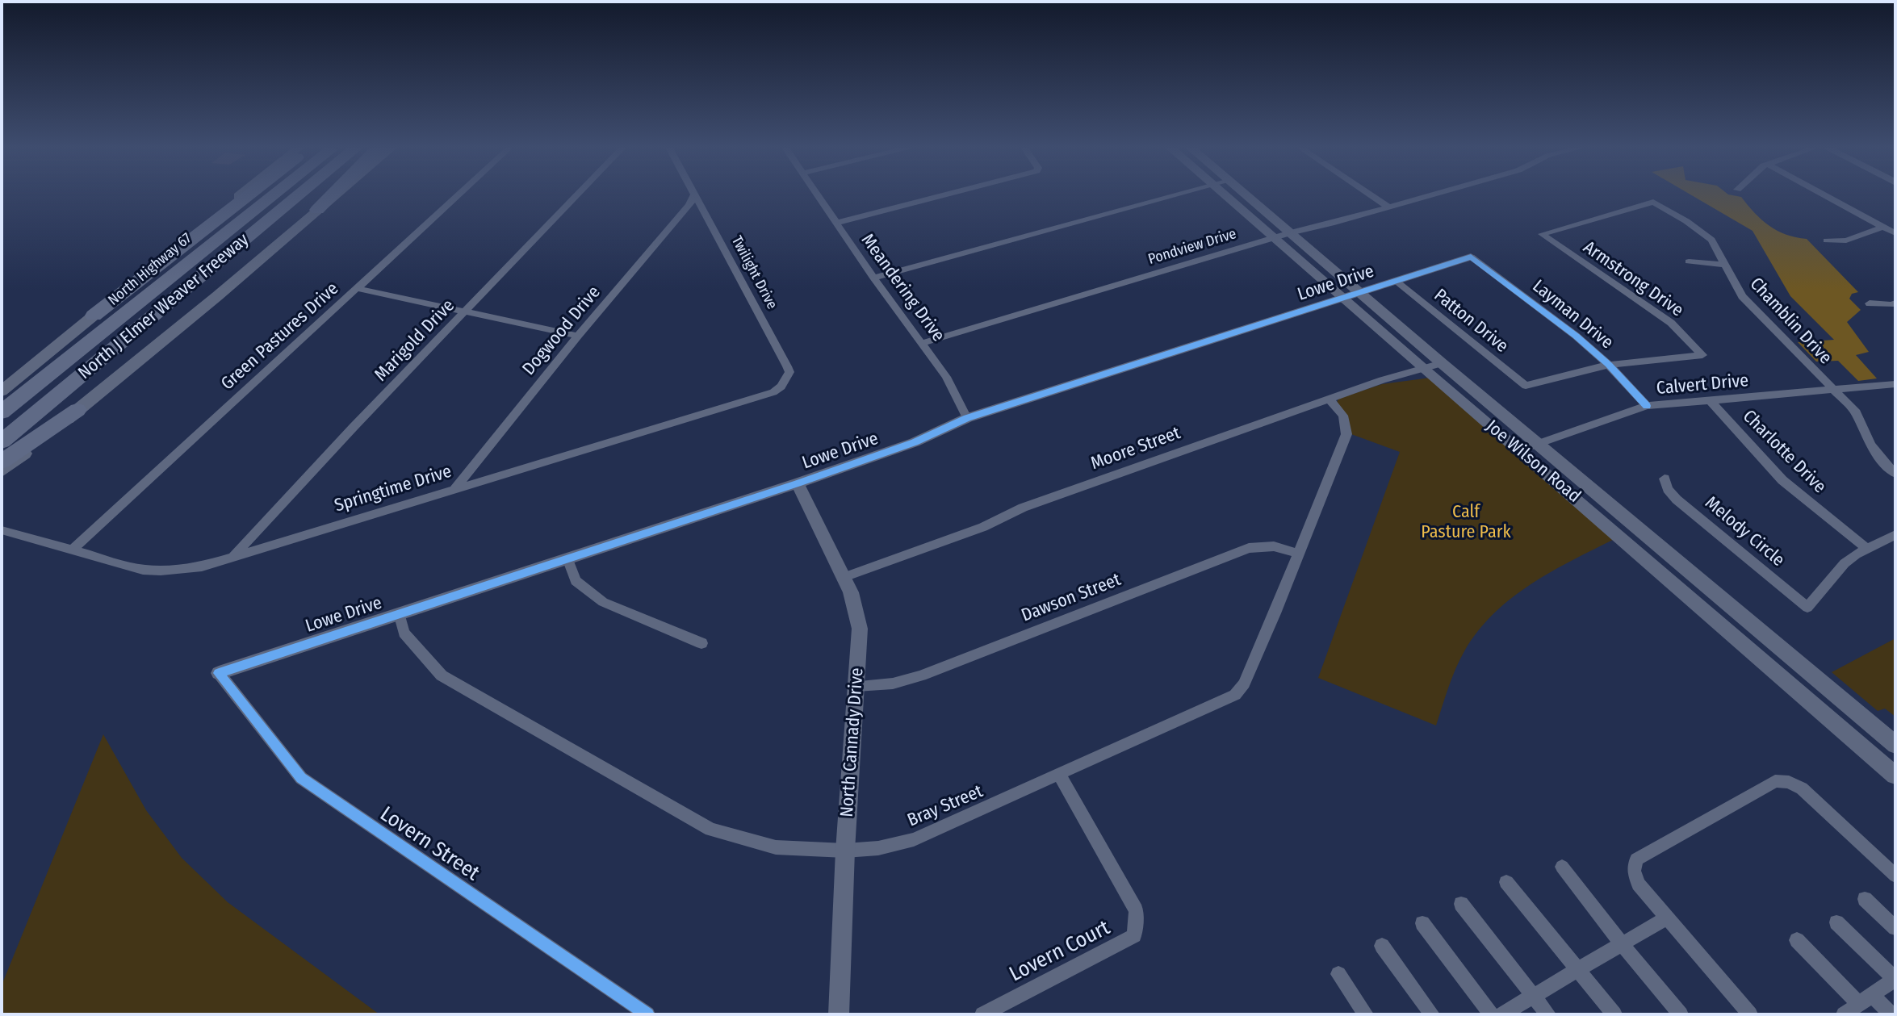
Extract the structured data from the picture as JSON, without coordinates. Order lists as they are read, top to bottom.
{
  "streets": {
    "highway": ["North J Elmer Weaver Freeway"],
    "main road": ["North Highway 67", "Joe Wilson Road"],
    "street": [
      "Pondview Drive",
      "Twilight Drive",
      "Armstrong Drive",
      "Lowe Drive",
      "Meandering Drive",
      "Layman Drive",
      "Patton Drive",
      "Chamblin Drive",
      "Dogwood Drive",
      "Green Pastures Drive",
      "Marigold Drive",
      "Calvert Drive",
      "Moore Street",
      "Charlotte Drive",
      "Springtime Drive",
      "Melody Circle",
      "Dawson Street",
      "North Cannady Drive",
      "Bray Street",
      "Lovern Street",
      "Lovern Court"
    ]
  },
  "crossings": [
    ["Pondview Drive", "Meandering Drive"],
    ["Pondview Drive", "Joe Wilson Road"],
    ["Twilight Drive", "Dogwood Drive"],
    ["Twilight Drive", "Springtime Drive"],
    ["Armstrong Drive", "Layman Drive"],
    ["Armstrong Drive", "Patton Drive"],
    ["Armstrong Drive", "Chamblin Drive"],
    ["Lowe Drive", "Meandering Drive"],
    ["Lowe Drive", "Layman Drive"],
    ["Lowe Drive", "Patton Drive"],
    ["Lowe Drive", "Joe Wilson Road"],
    ["Lowe Drive", "North Cannady Drive"],
    ["Lowe Drive", "Bray Street"],
    ["Lowe Drive", "Lovern Street"],
    ["Layman Drive", "Patton Drive"],
    ["Layman Drive", "Calvert Drive"],
    ["Chamblin Drive", "Calvert Drive"],
    ["Dogwood Drive", "Springtime Drive"],
    ["Green Pastures Drive", "Springtime Drive"],
    ["Marigold Drive", "Springtime Drive"],
    ["Calvert Drive", "Charlotte Drive"],
    ["Calvert Drive", "Joe Wilson Road"],
    ["Moore Street", "Joe Wilson Road"],
    ["Moore Street", "North Cannady Drive"],
    ["Moore Street", "Bray Street"],
    ["Charlotte Drive", "Melody Circle"],
    ["Dawson Street", "North Cannady Drive"],
    ["Dawson Street", "Bray Street"],
    ["North Cannady Drive", "Bray Street"],
    ["Bray Street", "Lovern Court"]
  ],
  "parks": ["Calf Pasture Park"]
}
